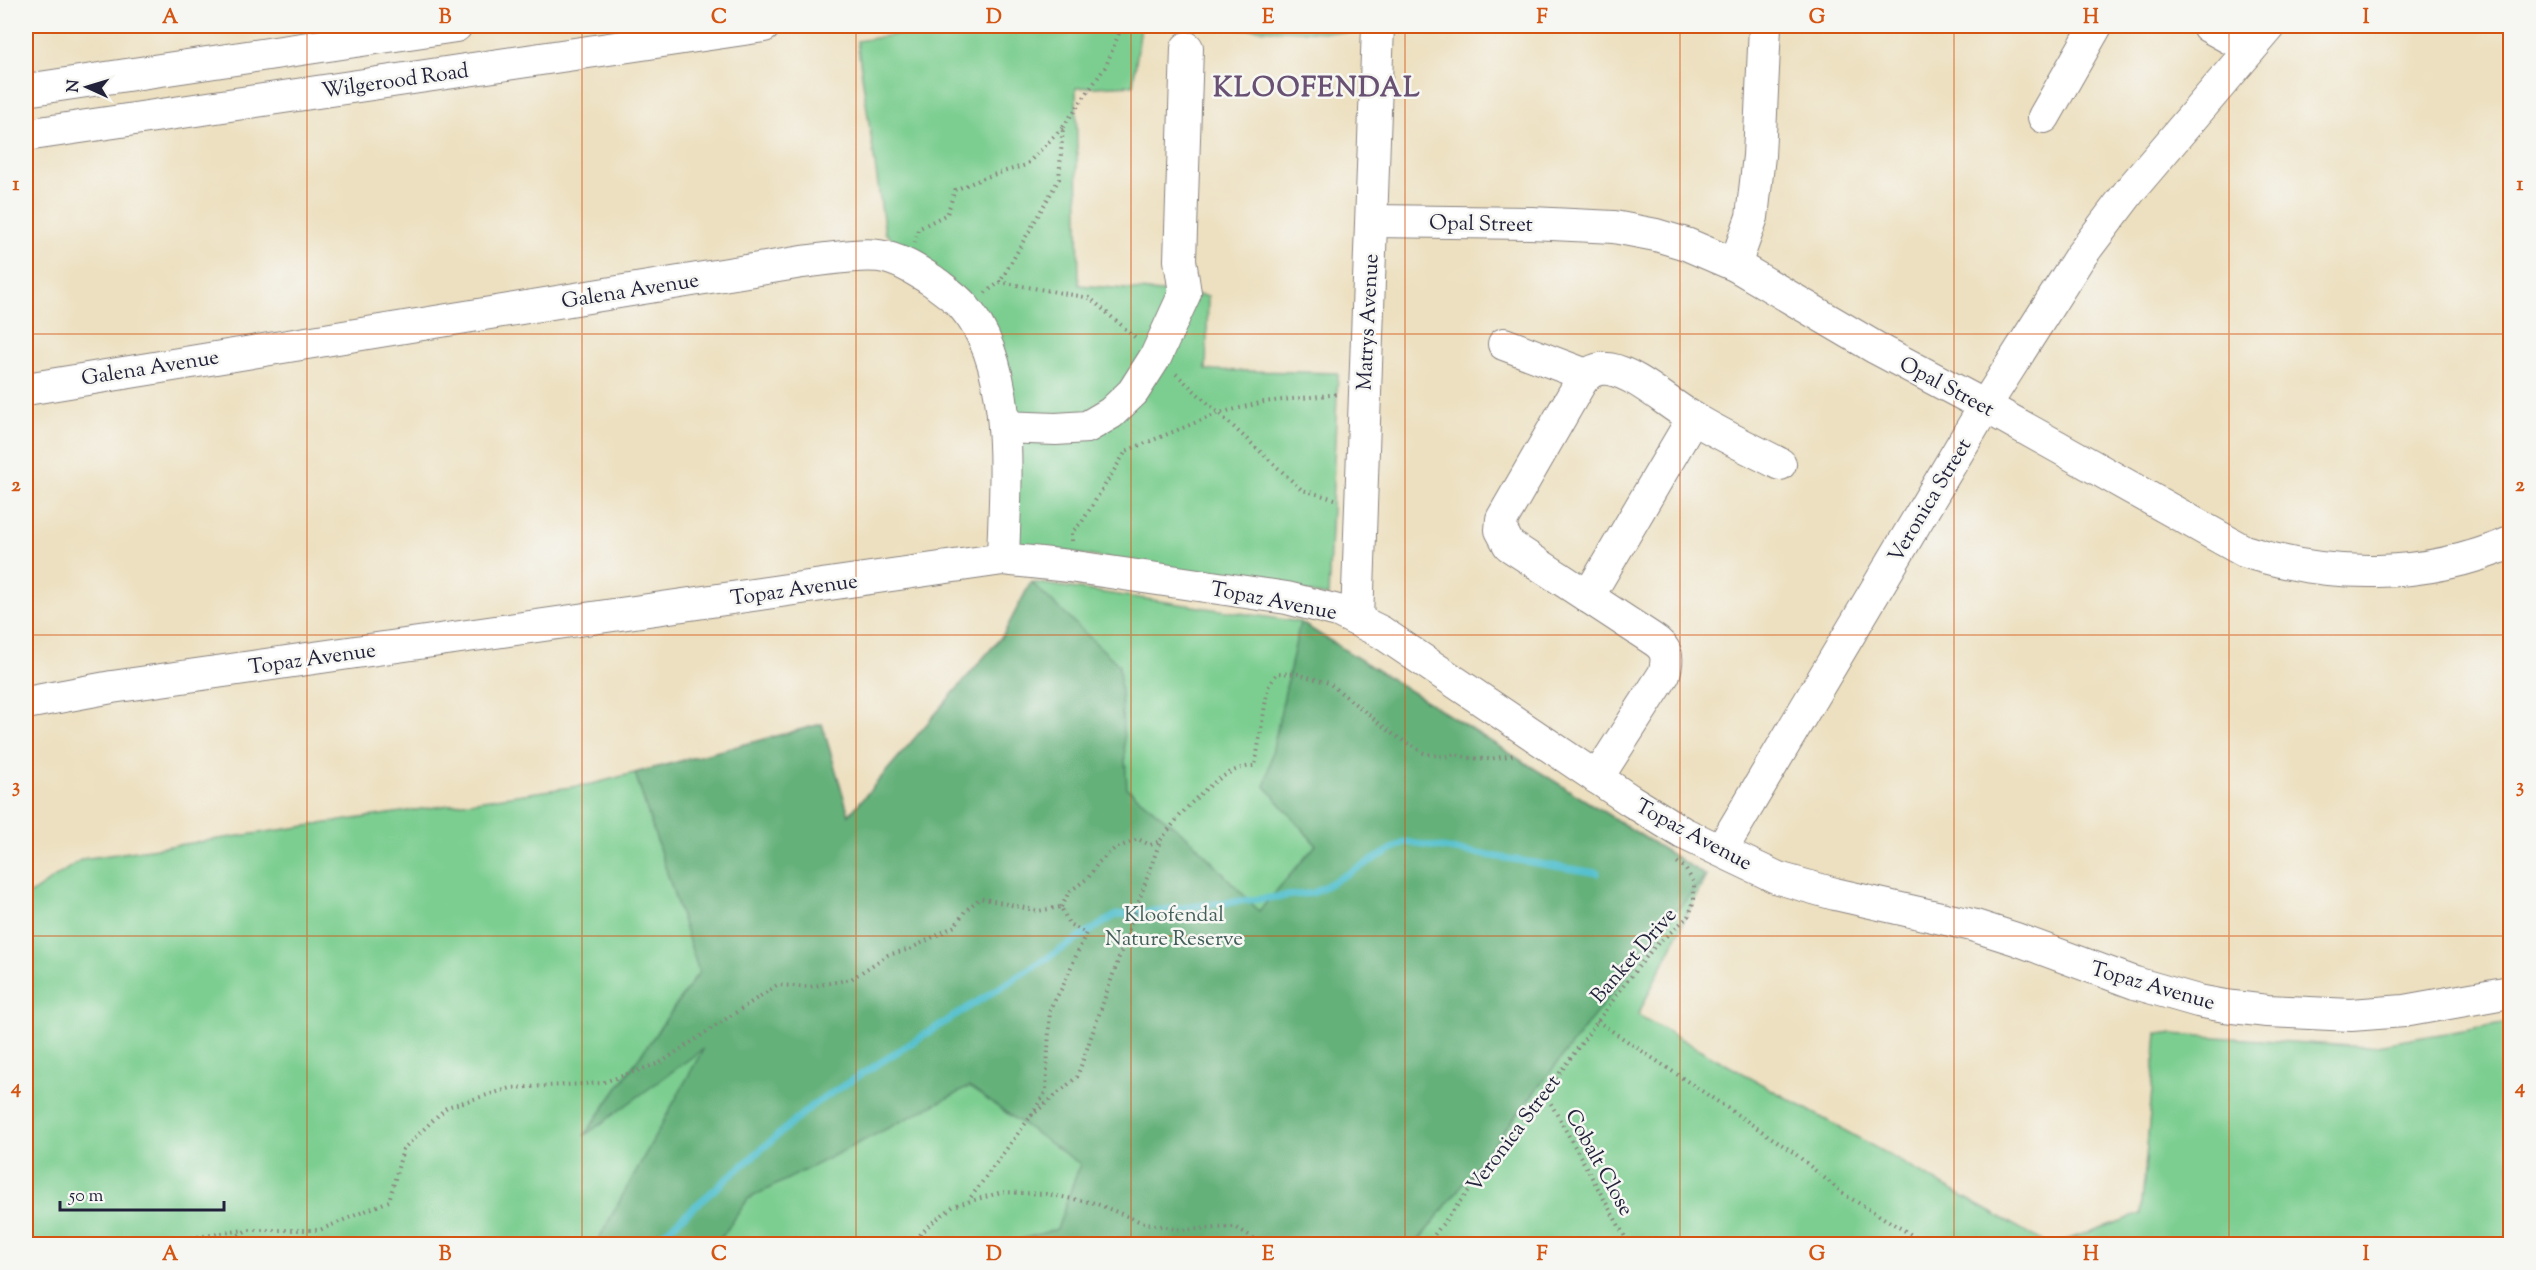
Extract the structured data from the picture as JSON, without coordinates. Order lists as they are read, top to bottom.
{
  "streets": {
    "street": [
      "Wilgerood Road",
      "Opal Street",
      "Galena Avenue",
      "Matrys Avenue",
      "Veronica Street",
      "Topaz Avenue"
    ],
    "path": ["Banket Drive", "Cobalt Close"]
  },
  "crossings": [
    ["Opal Street", "Matrys Avenue"],
    ["Opal Street", "Veronica Street"],
    ["Galena Avenue", "Topaz Avenue"],
    ["Matrys Avenue", "Topaz Avenue"],
    ["Veronica Street", "Topaz Avenue"],
    ["Veronica Street", "Banket Drive"],
    ["Veronica Street", "Cobalt Close"]
  ],
  "districts": ["KLOOFENDAL"],
  "parks": ["Kloofendal Nature Reserve"],
  "scale_bar": "50 m",
  "north": "left",
  "grid": {
    "columns": [
      "A",
      "B",
      "C",
      "D",
      "E",
      "F",
      "G",
      "H",
      "I"
    ],
    "rows": [
      "1",
      "2",
      "3",
      "4"
    ]
  }
}
